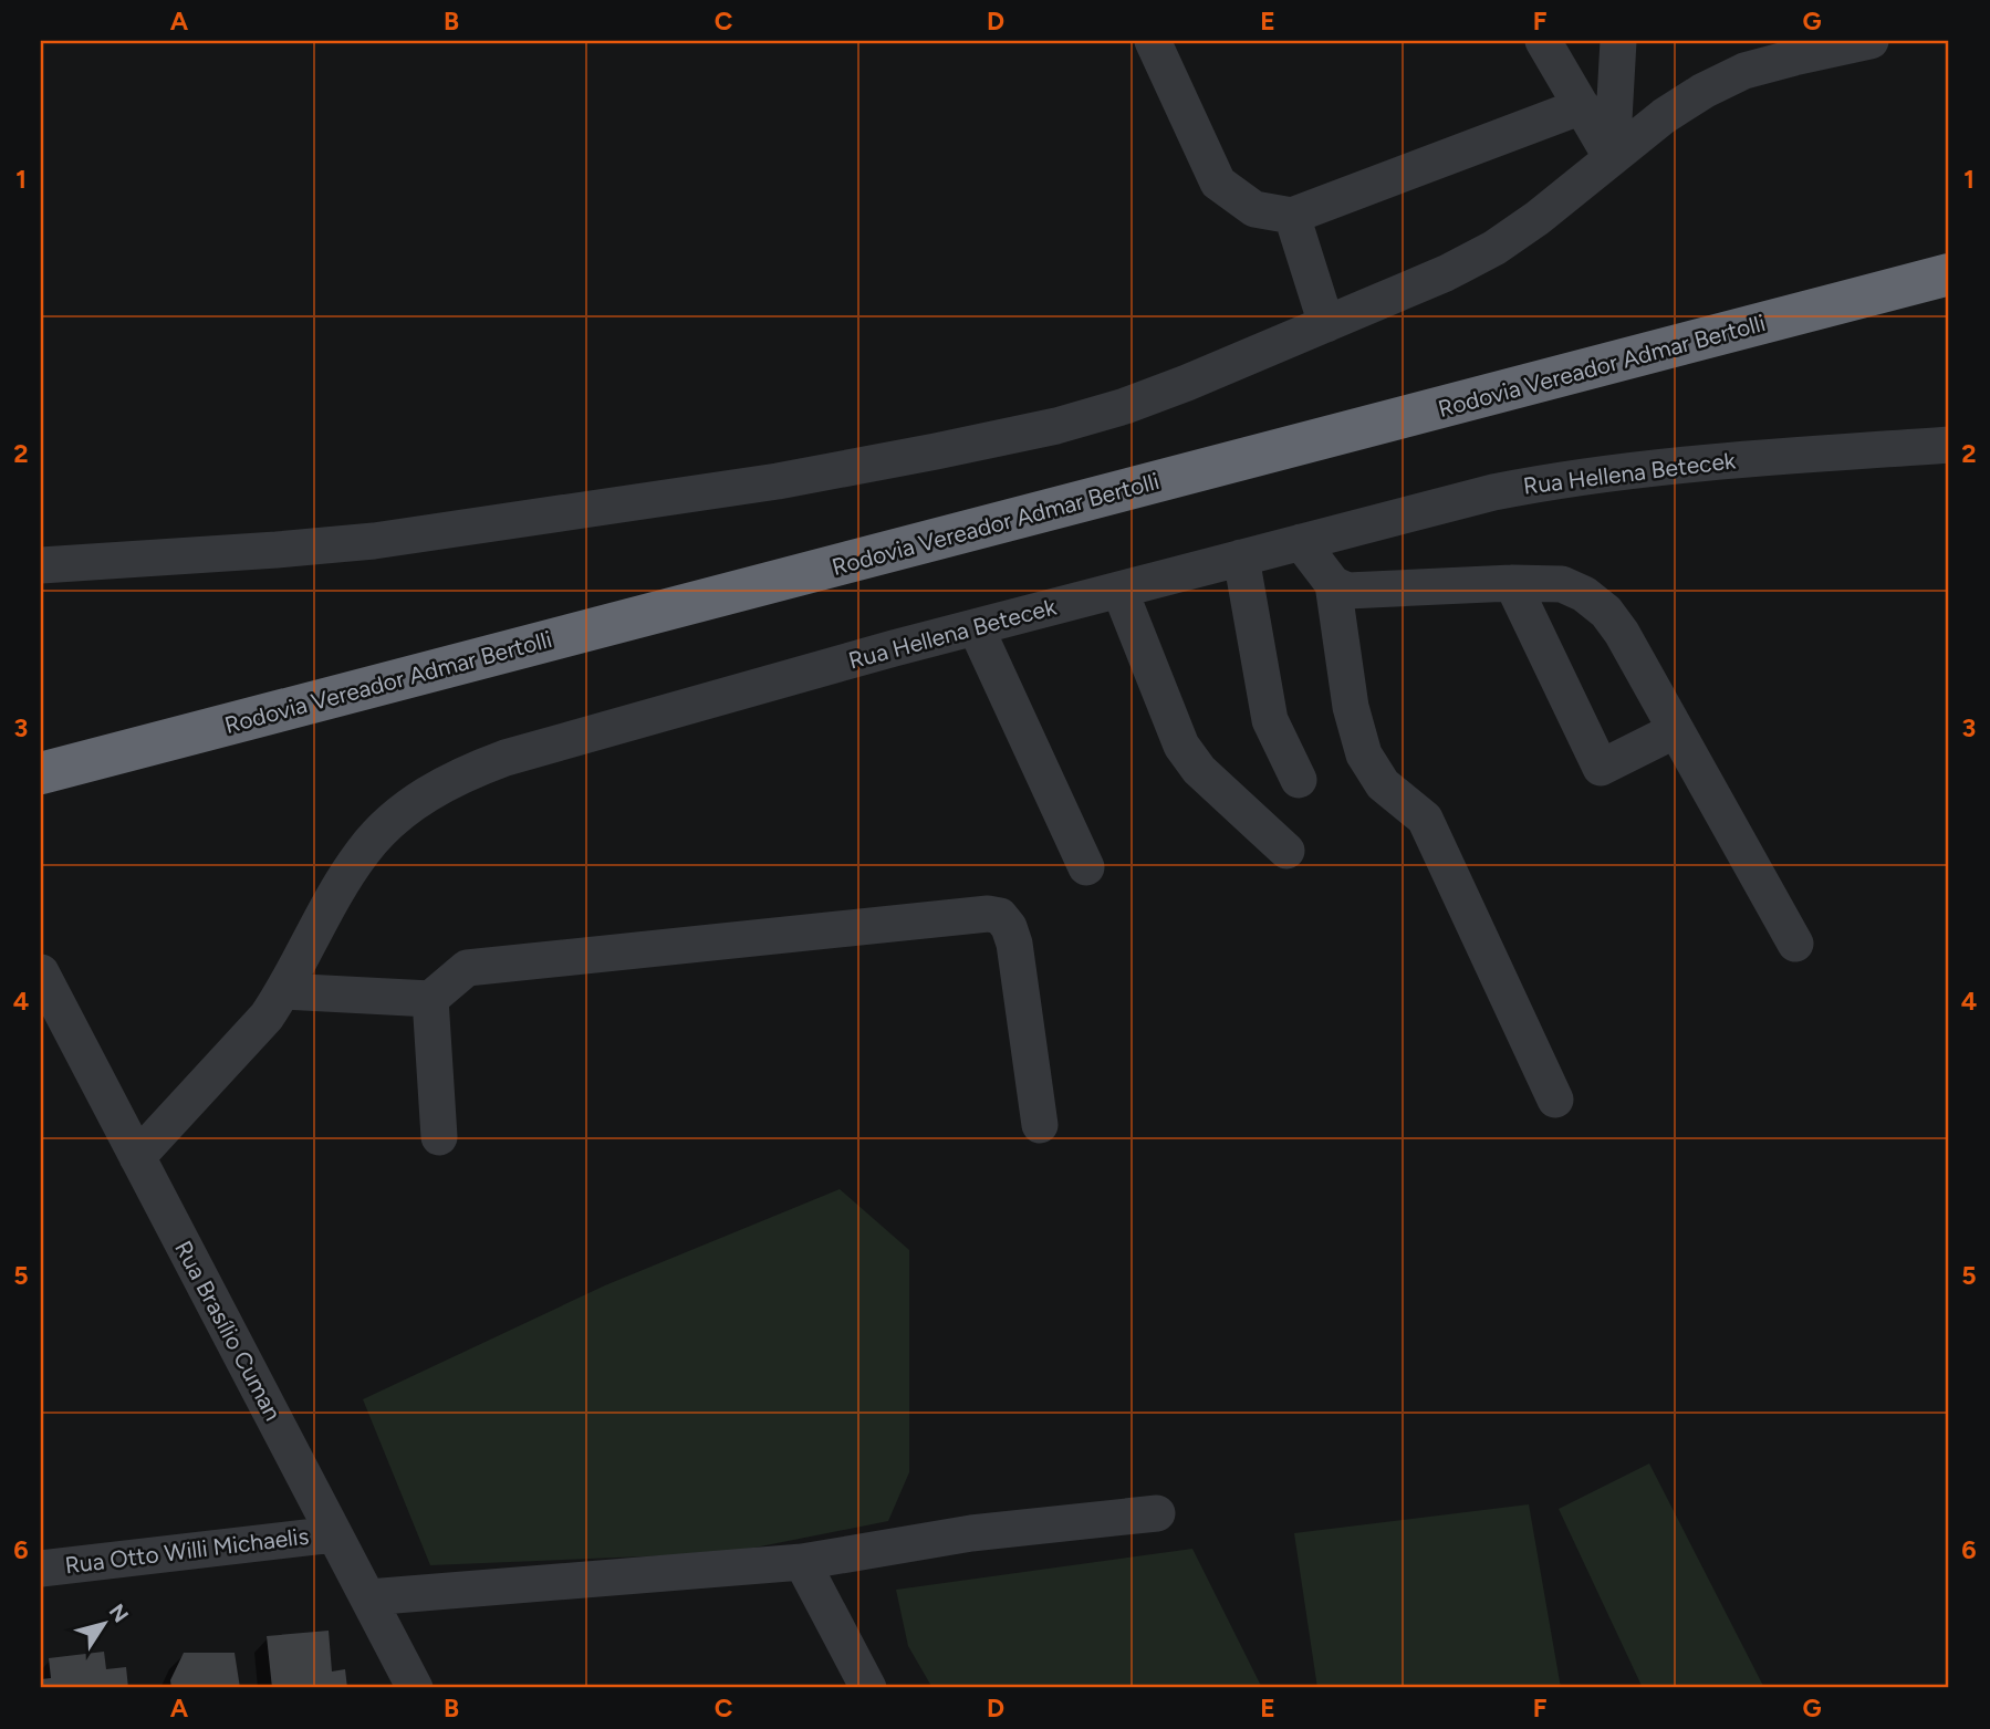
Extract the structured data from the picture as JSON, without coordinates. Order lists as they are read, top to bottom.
{
  "streets": {
    "highway": ["Rodovia Vereador Admar Bertolli"],
    "street": ["Rua Hellena Betecek", "Rua Brasílio Cuman", "Rua Otto Willi Michaelis"]
  },
  "crossings": [
    ["Rua Hellena Betecek", "Rua Brasílio Cuman"],
    ["Rua Brasílio Cuman", "Rua Otto Willi Michaelis"]
  ],
  "north": "top right",
  "grid": {
    "columns": [
      "A",
      "B",
      "C",
      "D",
      "E",
      "F",
      "G"
    ],
    "rows": [
      "1",
      "2",
      "3",
      "4",
      "5",
      "6"
    ]
  }
}
